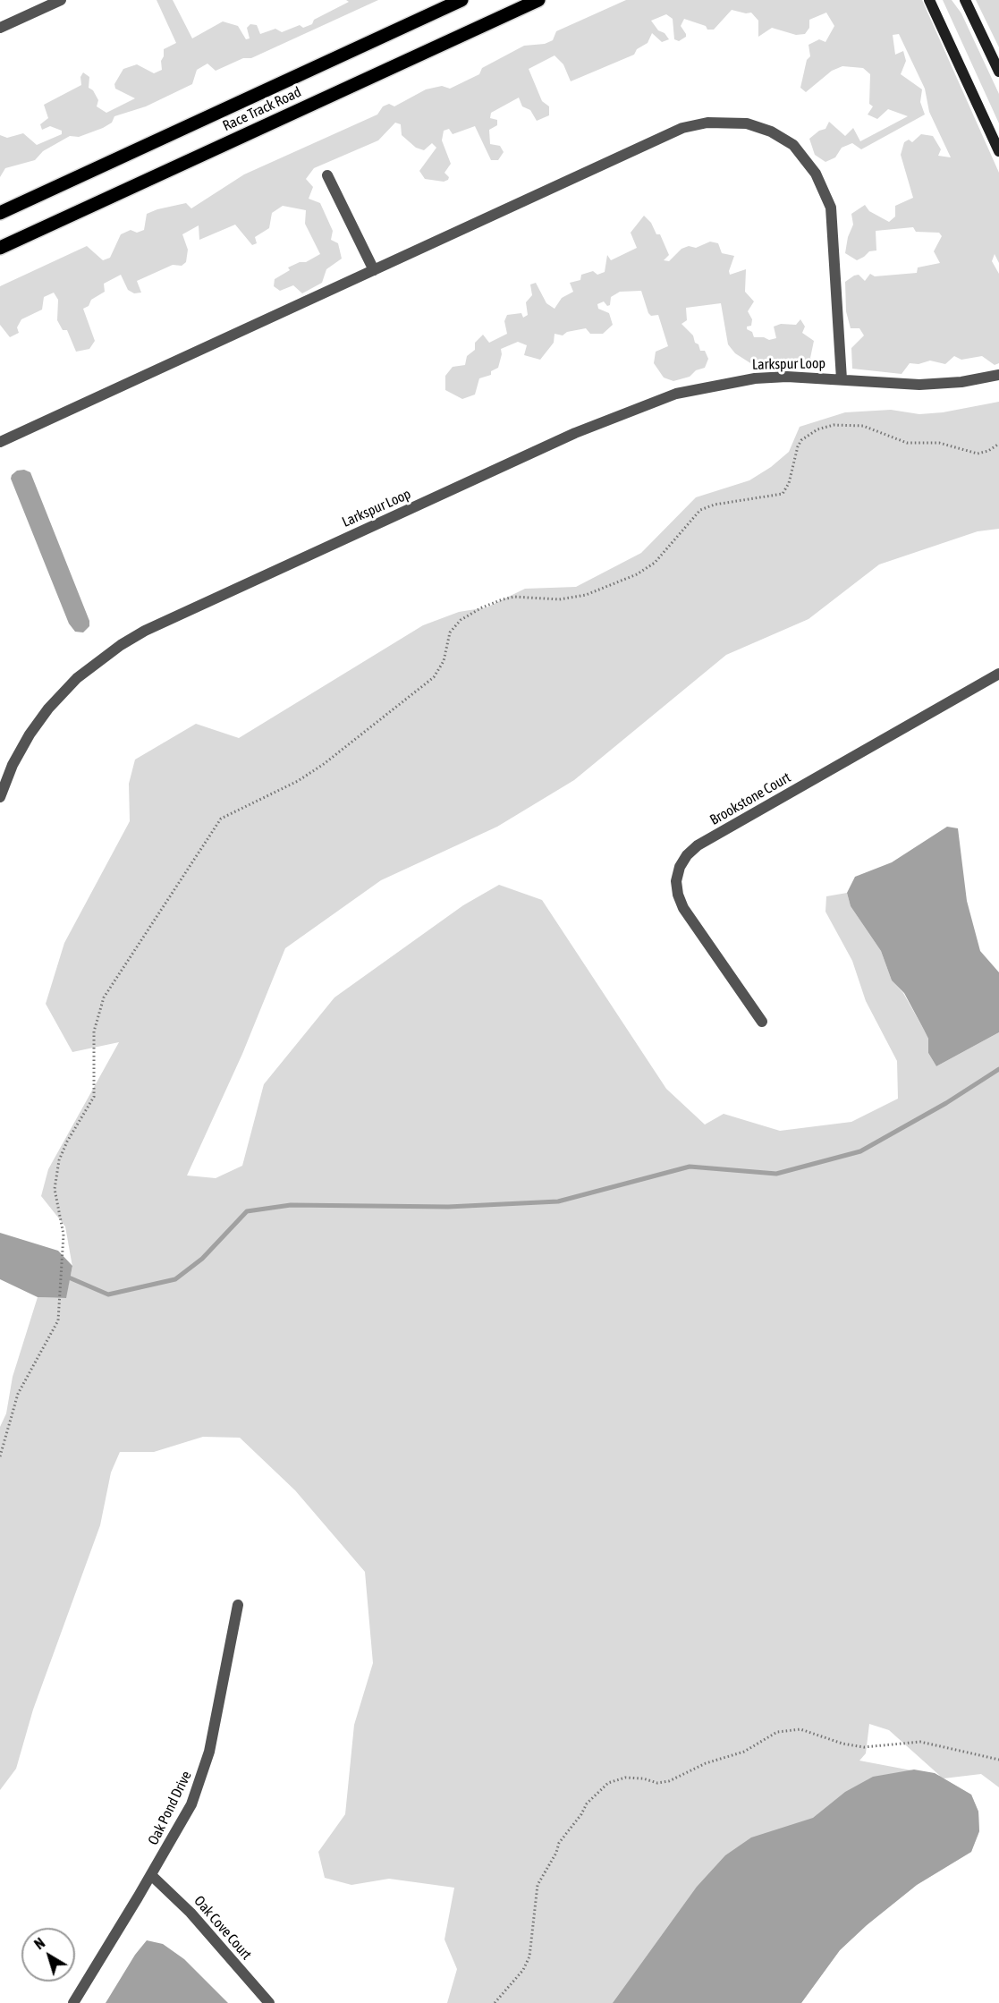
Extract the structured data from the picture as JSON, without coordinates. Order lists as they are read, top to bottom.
{
  "streets": {
    "main road": ["Race Track Road"],
    "street": [
      "Larkspur Loop",
      "Brookstone Court",
      "Oak Pond Drive",
      "Oak Cove Court"
    ]
  },
  "crossings": [
    ["Oak Pond Drive", "Oak Cove Court"]
  ],
  "north": "top left"
}
